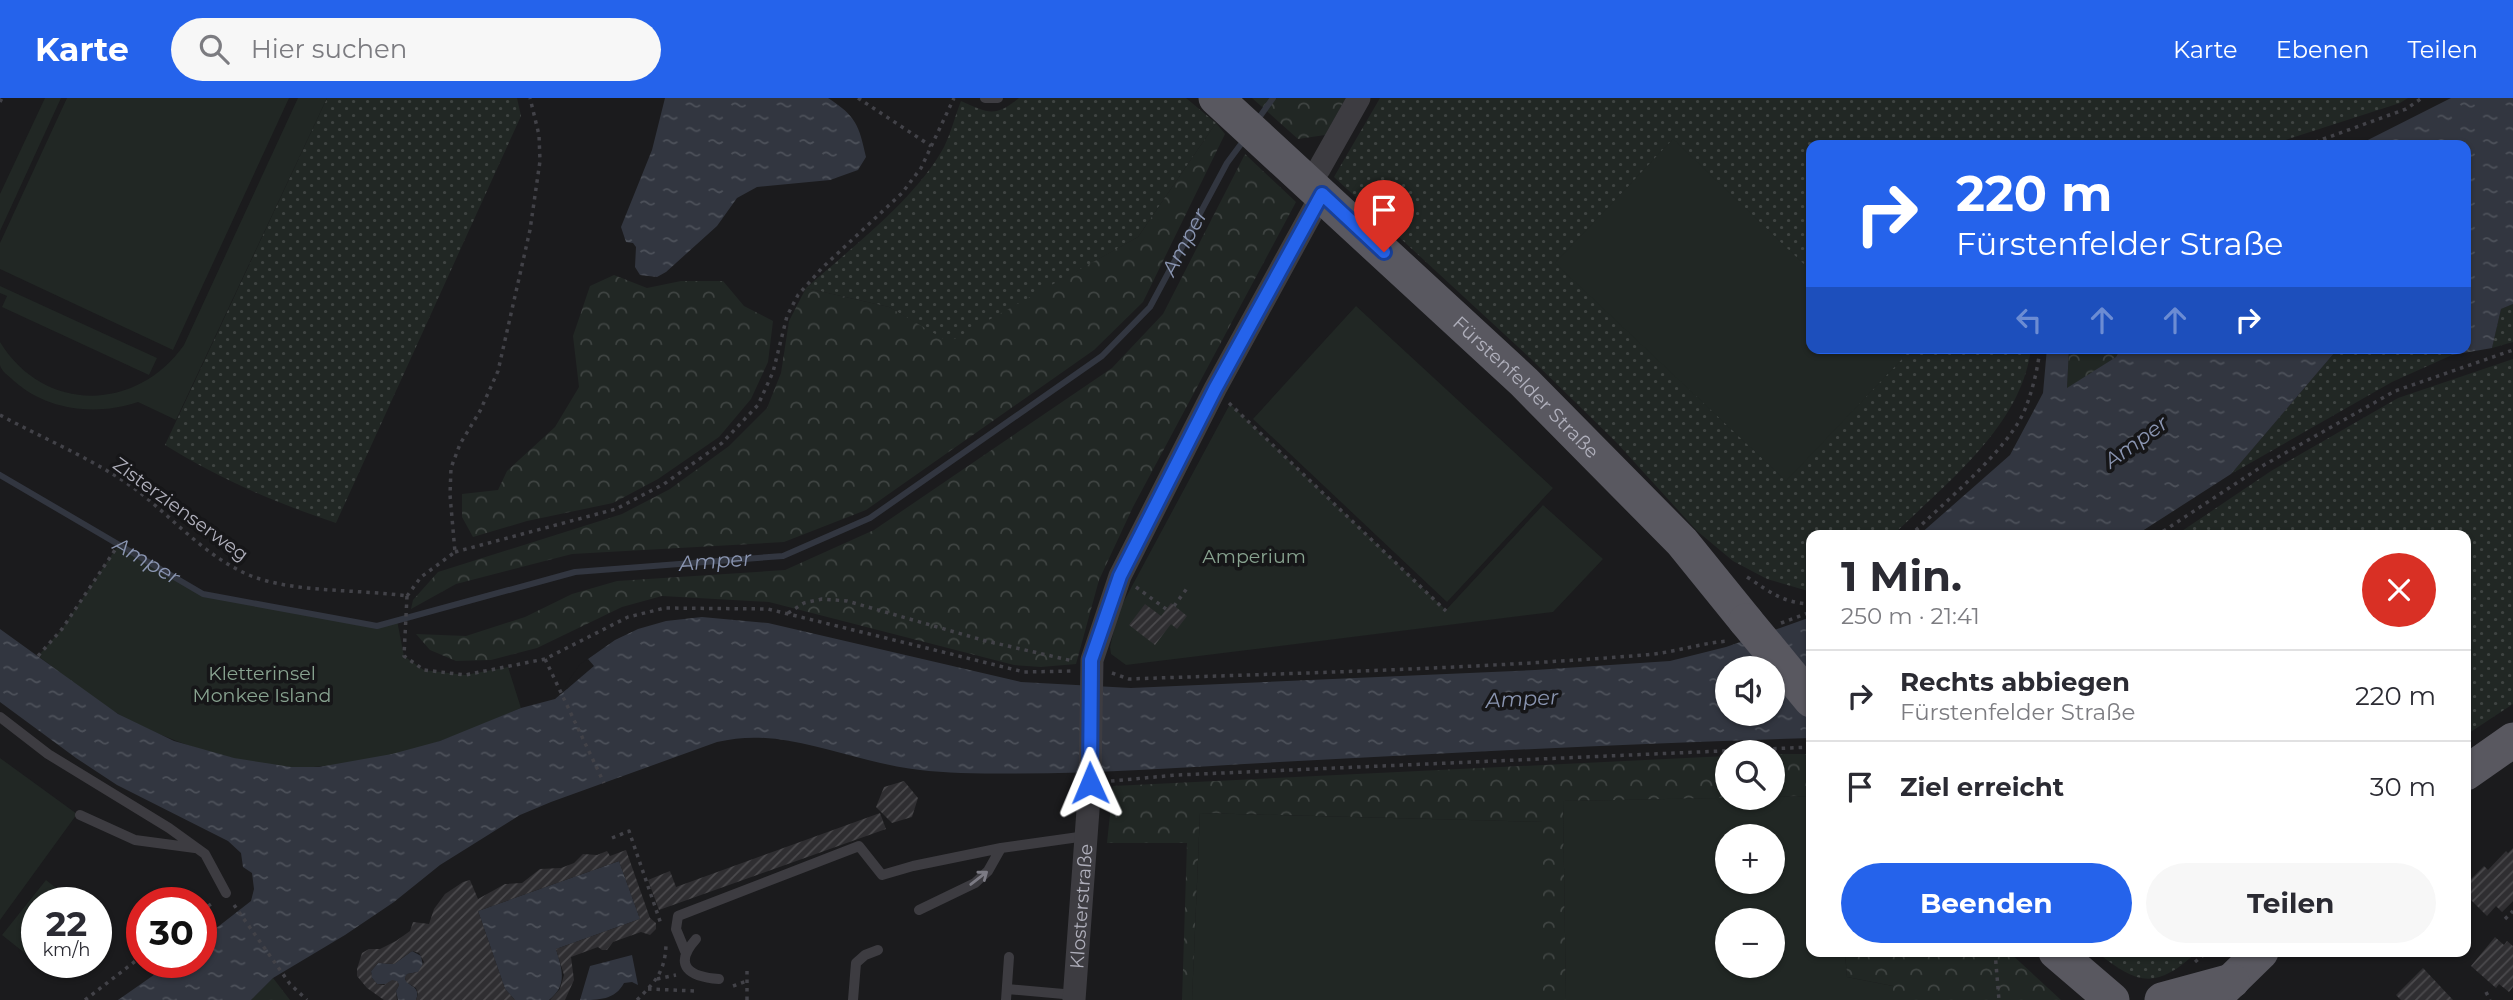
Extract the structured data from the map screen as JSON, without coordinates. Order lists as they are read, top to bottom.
{
  "streets": {
    "main road": ["Fürstenfelder Straße"],
    "street": ["Klosterstraße"],
    "path": ["Zisterzienserweg"]
  },
  "crossings": [
    ["Fürstenfelder Straße", "Klosterstraße"]
  ],
  "water": ["Amper"],
  "parks": ["Amperium", "Kletterinsel Monkee Island"],
  "page": {
    "header": "Karte",
    "search": "Hier suchen",
    "nav": ["Karte", "Ebenen", "Teilen"],
    "turn": ["220 m", "Fürstenfelder Straße"],
    "heading": ["1 Min.", "250 m · 21:41"],
    "list": [
      {
        "name": "Rechts abbiegen",
        "note": "Fürstenfelder Straße",
        "value": "220 m"
      },
      {
        "name": "Ziel erreicht",
        "value": "30 m"
      }
    ],
    "map_buttons": ["+", "−"],
    "buttons": ["Beenden", "Teilen"],
    "speed": "22 km/h",
    "limit": "30"
  }
}
